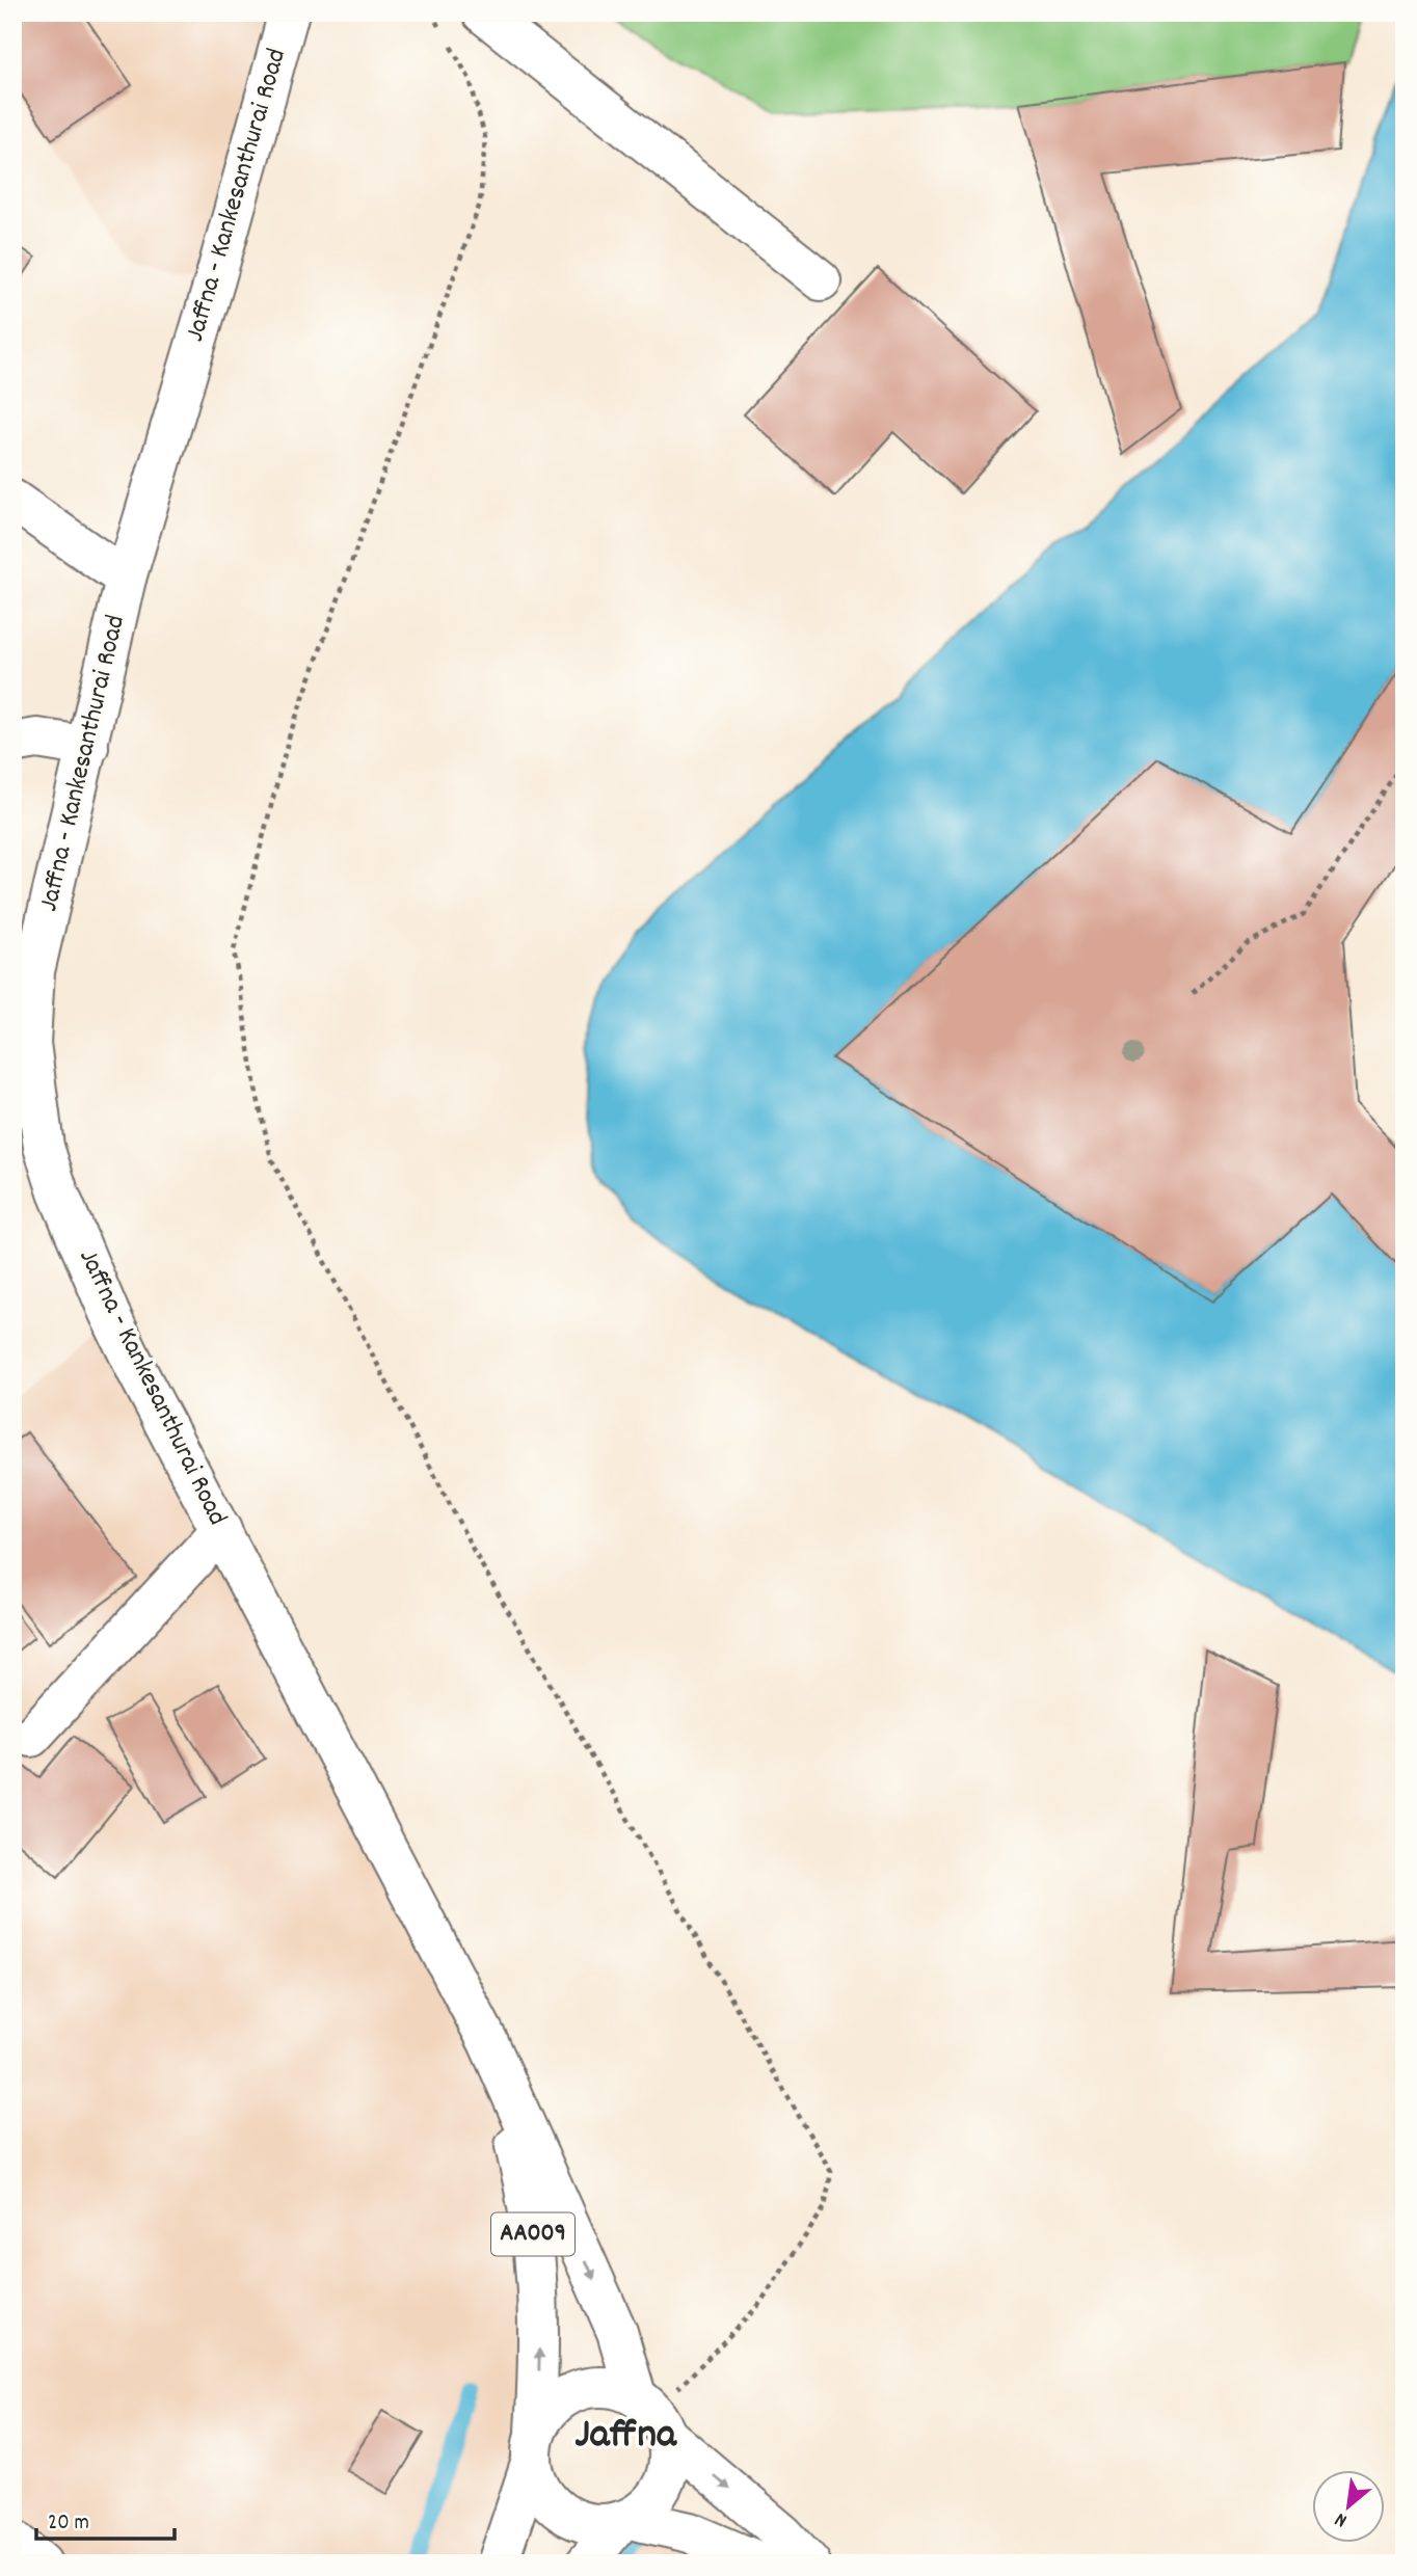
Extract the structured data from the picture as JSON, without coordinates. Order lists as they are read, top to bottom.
{
  "streets": {
    "main road": ["Jaffna - Kankesanthurai Road", "AA009"]
  },
  "districts": ["Jaffna"],
  "scale_bar": "20 m",
  "north": "bottom left"
}
